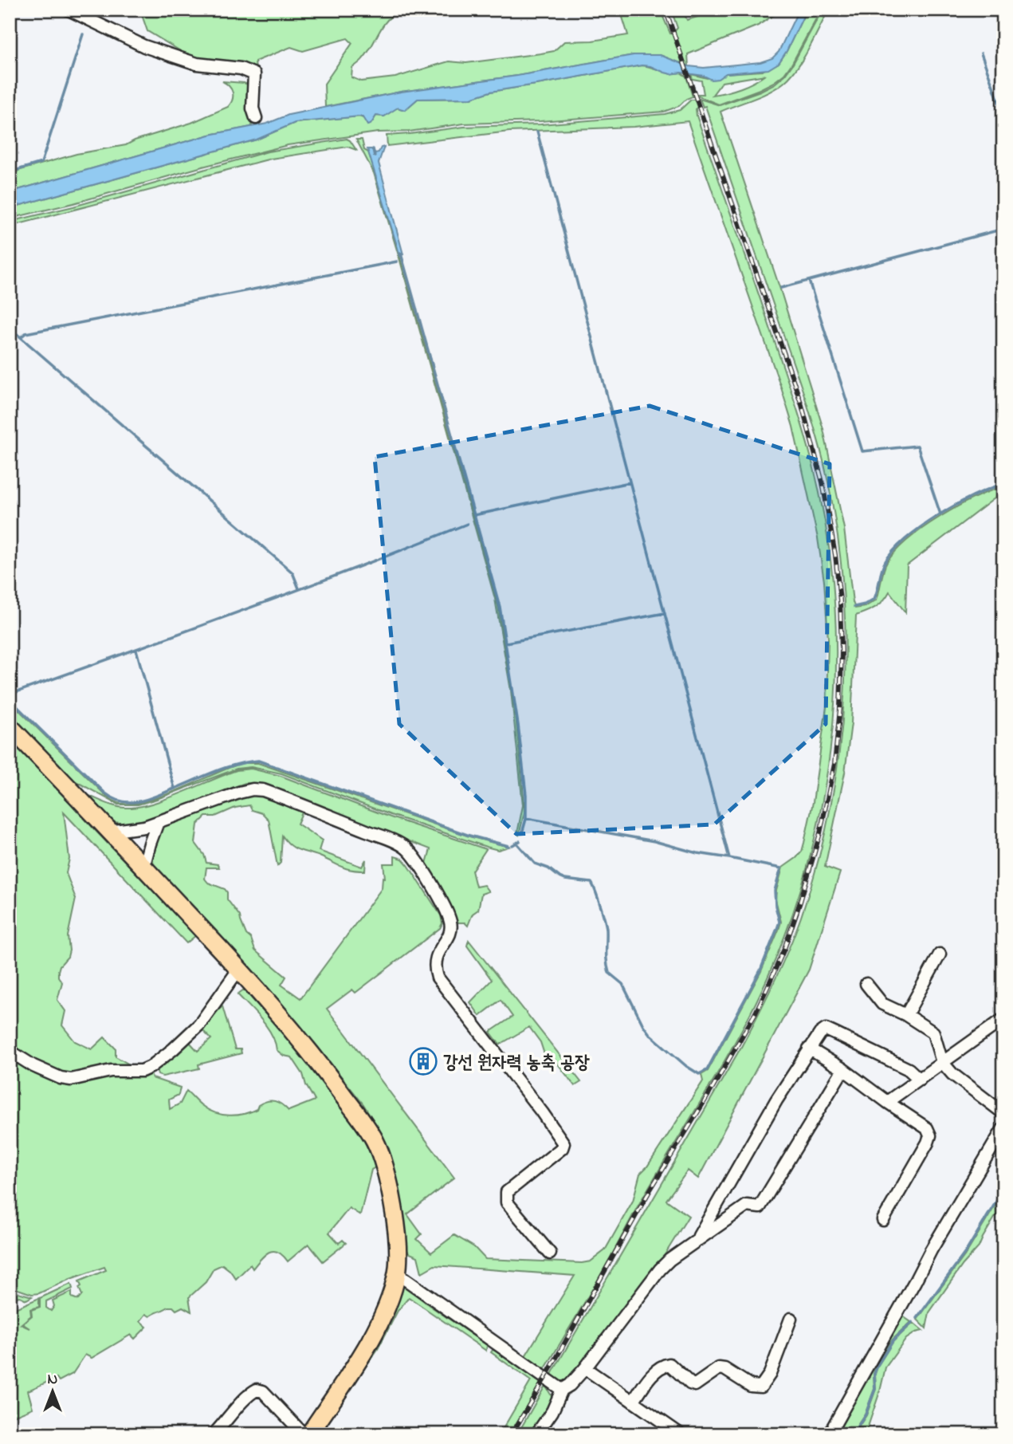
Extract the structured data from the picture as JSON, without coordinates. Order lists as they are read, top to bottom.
{
  "places": {
    "building": ["강선 원자력 농축 공장"]
  },
  "north": "top"
}
